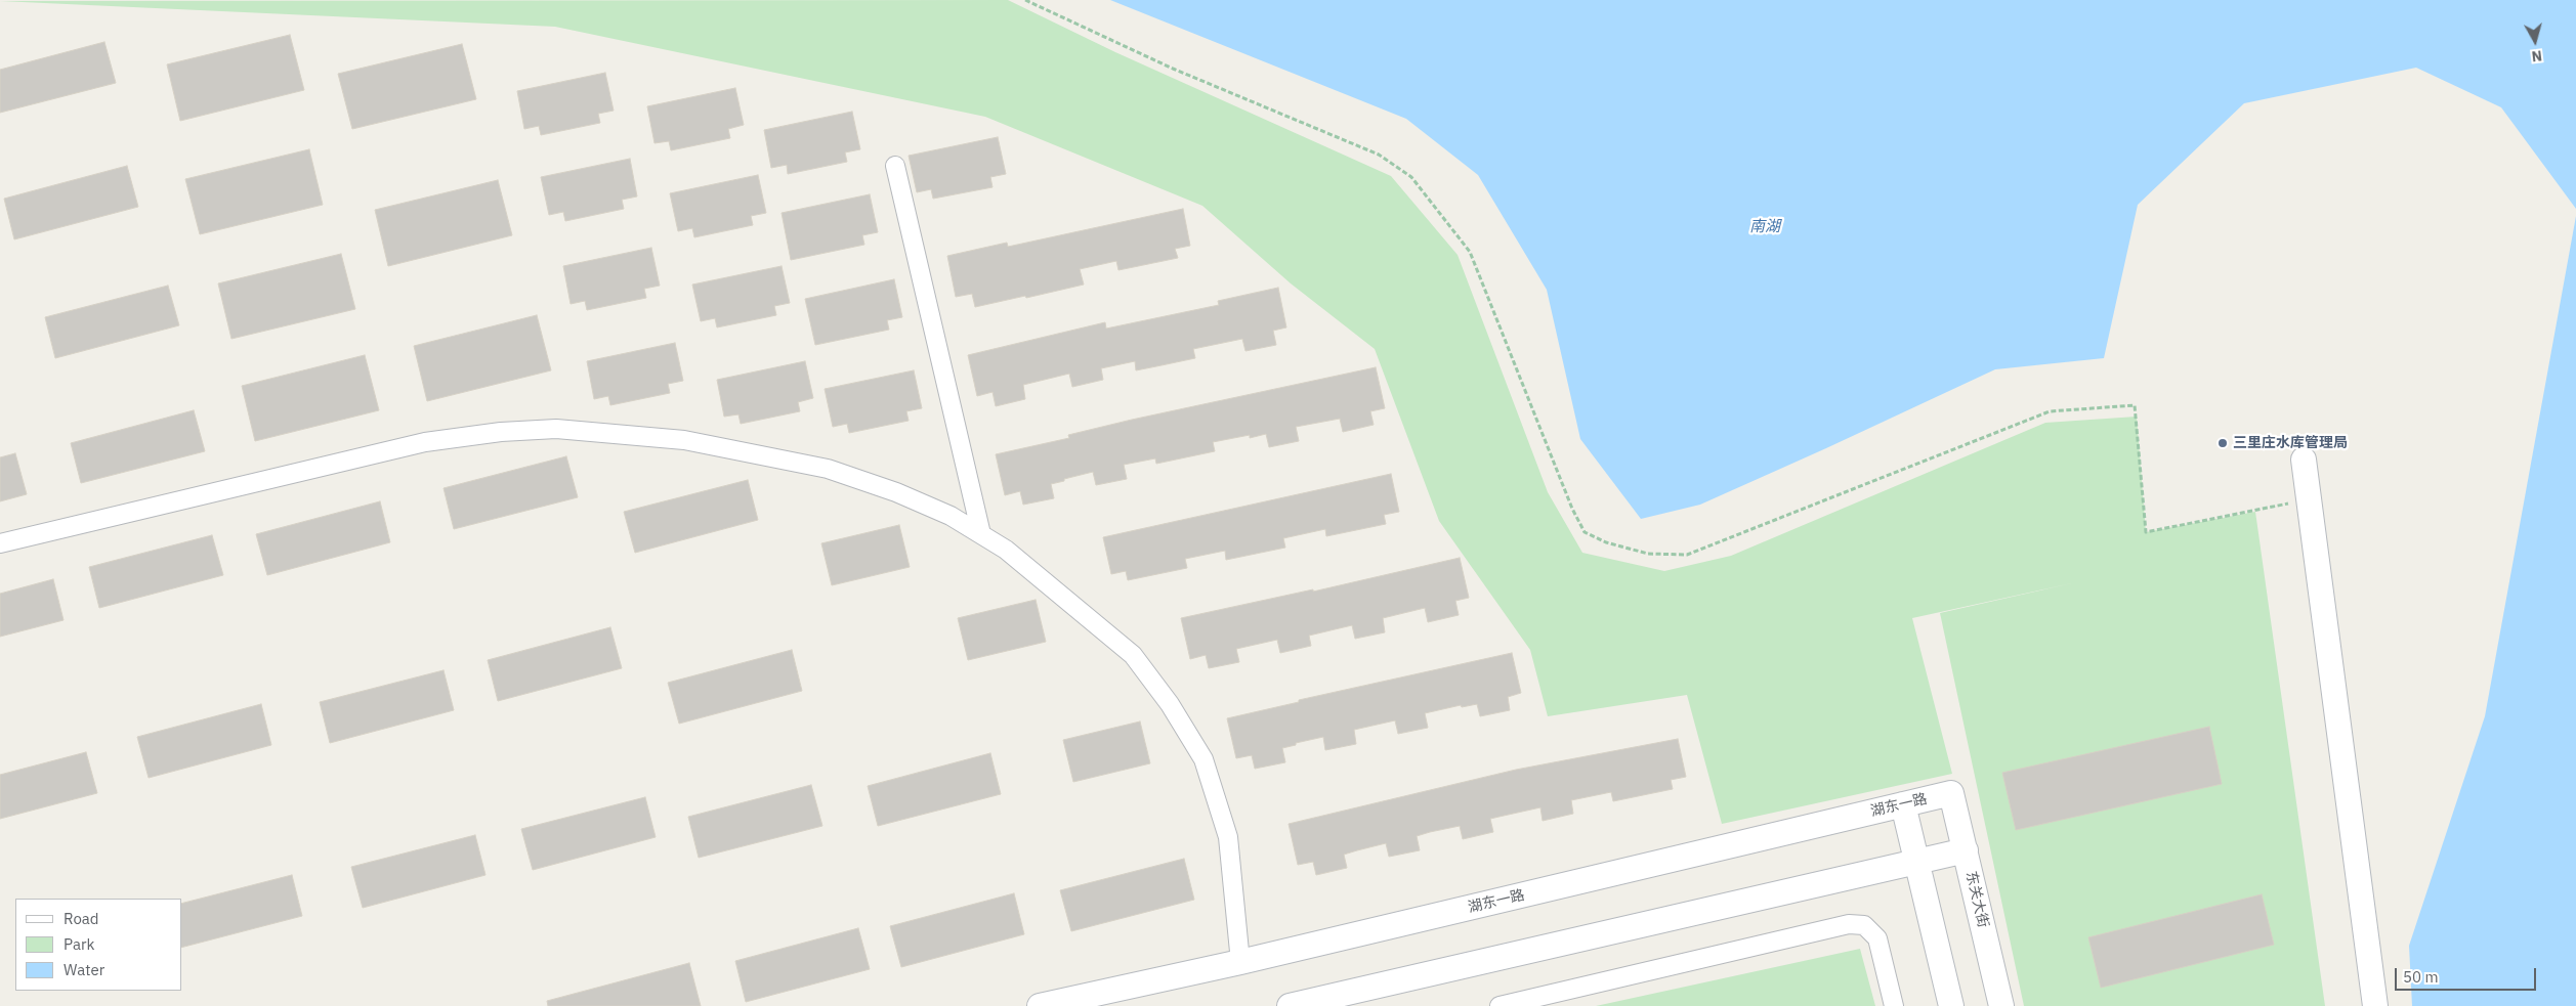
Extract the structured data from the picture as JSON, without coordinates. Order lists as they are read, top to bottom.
{
  "streets": {
    "main road": ["湖东一路", "东关大街"]
  },
  "crossings": [
    ["湖东一路", "东关大街"]
  ],
  "water": ["南湖"],
  "places": ["三里庄水库管理局"],
  "legend": ["Road", "Park", "Water"],
  "scale_bar": "50 m",
  "north": "bottom"
}
